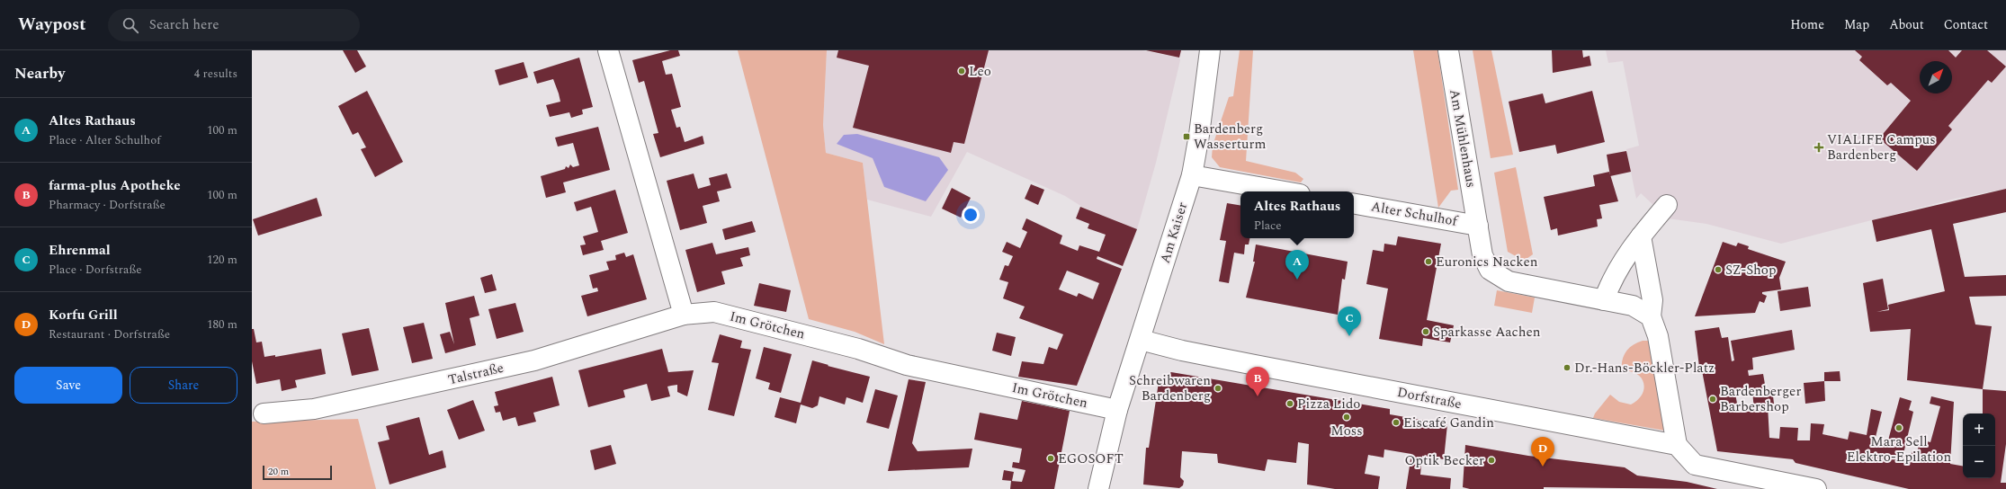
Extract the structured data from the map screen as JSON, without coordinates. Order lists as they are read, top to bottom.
{
  "streets": {
    "street": [
      "Am Mühlenhaus",
      "Alter Schulhof",
      "Am Kaiser",
      "Im Grötchen",
      "Talstraße",
      "Dorfstraße"
    ]
  },
  "crossings": [
    ["Am Mühlenhaus", "Alter Schulhof"],
    ["Am Kaiser", "Im Grötchen"],
    ["Am Kaiser", "Dorfstraße"],
    ["Im Grötchen", "Talstraße"]
  ],
  "places": {
    "other": [
      "Leo",
      "Euronics Nacken",
      "SZ-Shop",
      "Sparkasse Aachen",
      "Dr.-Hans-Böckler-Platz",
      "Schreibwaren Bardenberg",
      "Bardenberger Barbershop",
      "Pizza Lido",
      "Moss",
      "Eiscafé Gandin",
      "Mara Sell Elektro-Epilation",
      "EGOSOFT",
      "Optik Becker"
    ],
    "transit": ["Bardenberg Wasserturm"],
    "health": ["VIALIFE Campus Bardenberg"]
  },
  "scale_bar": "20 m",
  "north": "top right",
  "page": {
    "header": "Waypost",
    "search": "Search here",
    "nav": [
      "Home",
      "Map",
      "About",
      "Contact"
    ],
    "heading": ["Nearby", "4 results"],
    "list": [
      {
        "mark": "A",
        "name": "Altes Rathaus",
        "note": "Place · Alter Schulhof",
        "value": "100 m"
      },
      {
        "mark": "B",
        "name": "farma-plus Apotheke",
        "note": "Pharmacy · Dorfstraße",
        "value": "100 m"
      },
      {
        "mark": "C",
        "name": "Ehrenmal",
        "note": "Place · Dorfstraße",
        "value": "120 m"
      },
      {
        "mark": "D",
        "name": "Korfu Grill",
        "note": "Restaurant · Dorfstraße",
        "value": "180 m"
      }
    ],
    "popup": ["Altes Rathaus", "Place"],
    "pins": [
      "A",
      "C",
      "B",
      "D"
    ],
    "buttons": ["Save", "Share"],
    "map_buttons": ["+", "−"],
    "scale": "20 m"
  }
}
